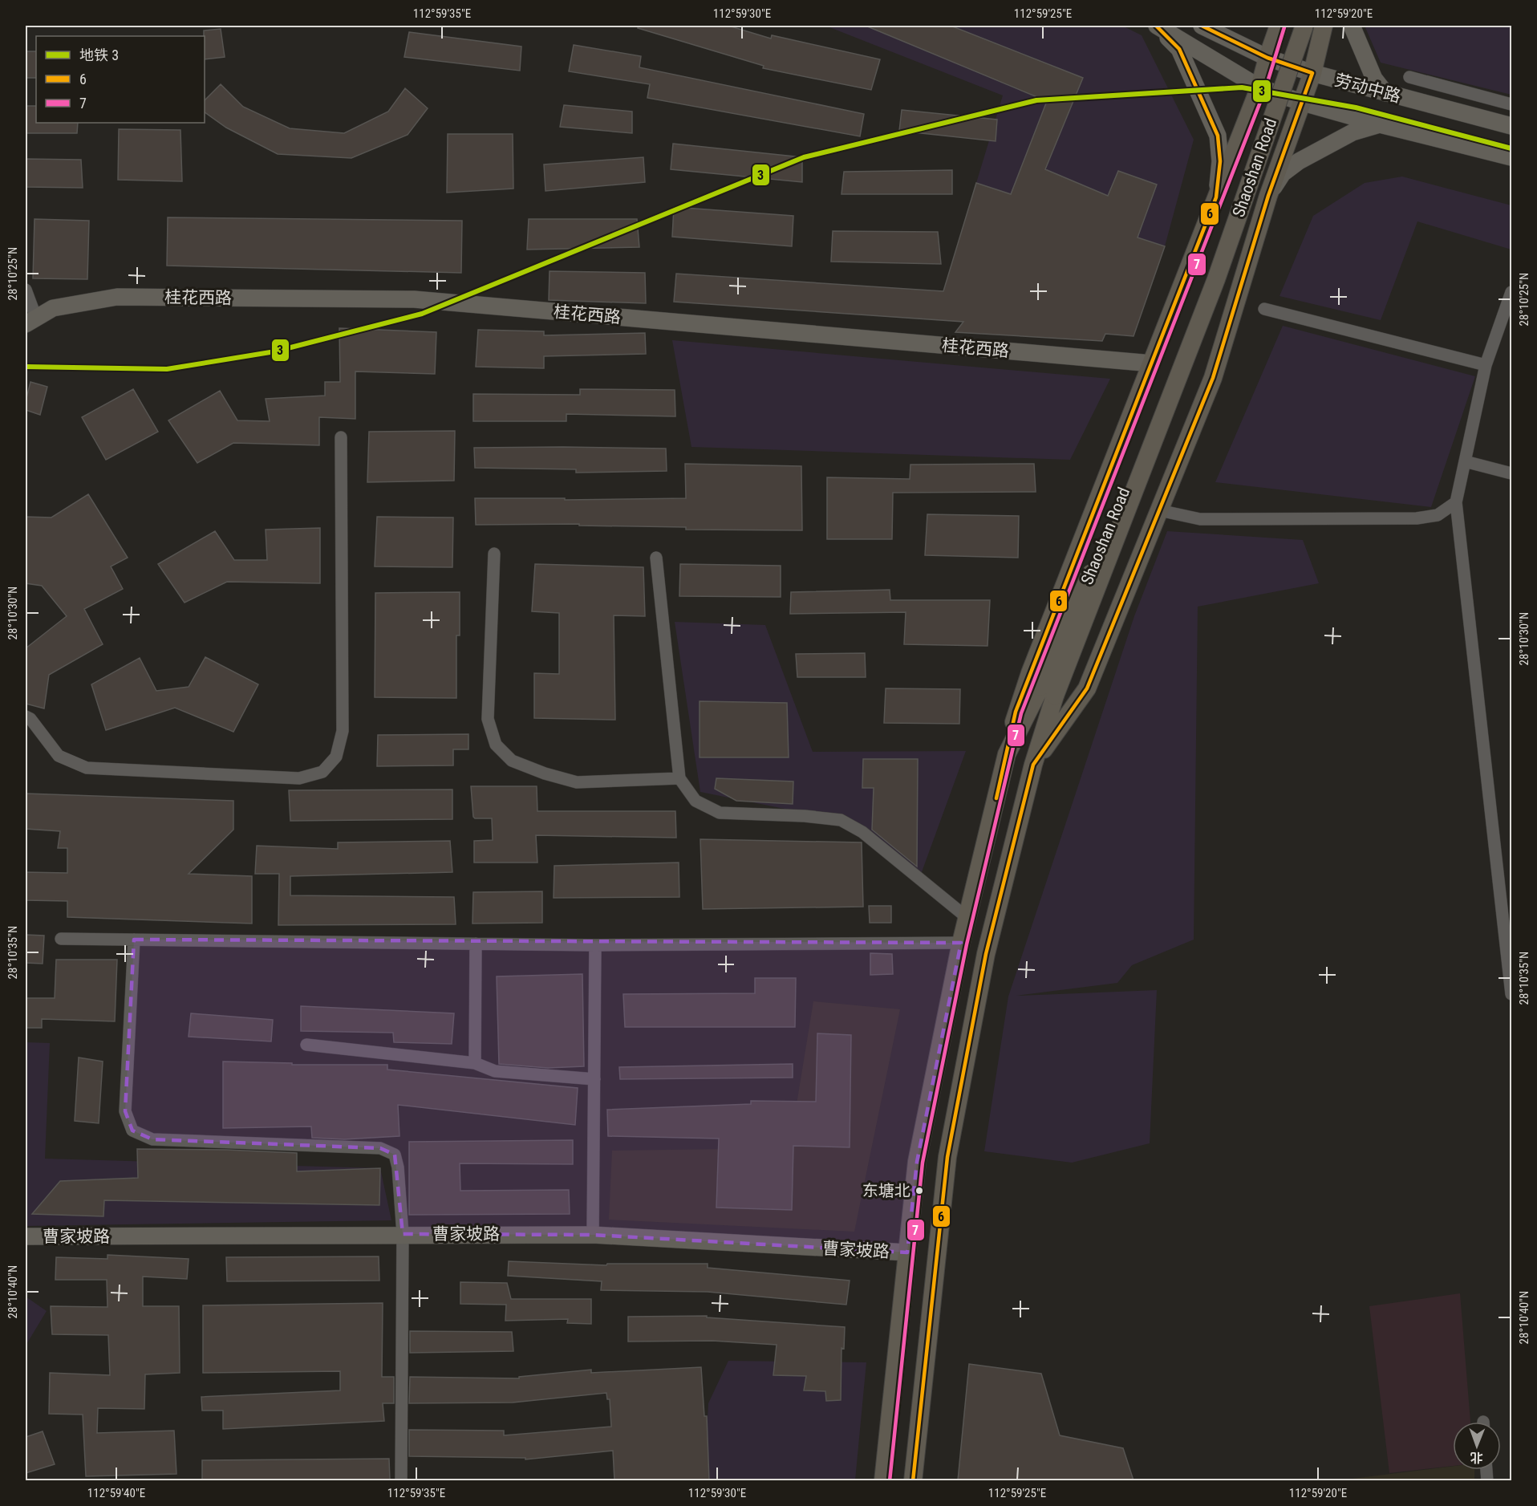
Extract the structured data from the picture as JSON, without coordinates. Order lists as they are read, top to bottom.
{
  "streets": {
    "main road": ["Shaoshan Road"],
    "street": ["劳动中路", "桂花西路", "曹家坡路"]
  },
  "crossings": [
    ["Shaoshan Road", "曹家坡路"]
  ],
  "places": ["东塘北"],
  "lines": ["transit line 6", "transit line 7", "metro line 3"],
  "legend": ["地铁 3", "6", "7"],
  "north": "bottom",
  "coordinates": [
    "112°59'35\"E",
    "112°59'30\"E",
    "112°59'25\"E",
    "112°59'20\"E",
    "28°10'25\"N",
    "28°10'30\"N",
    "28°10'35\"N",
    "28°10'40\"N",
    "112°59'40\"E"
  ]
}
